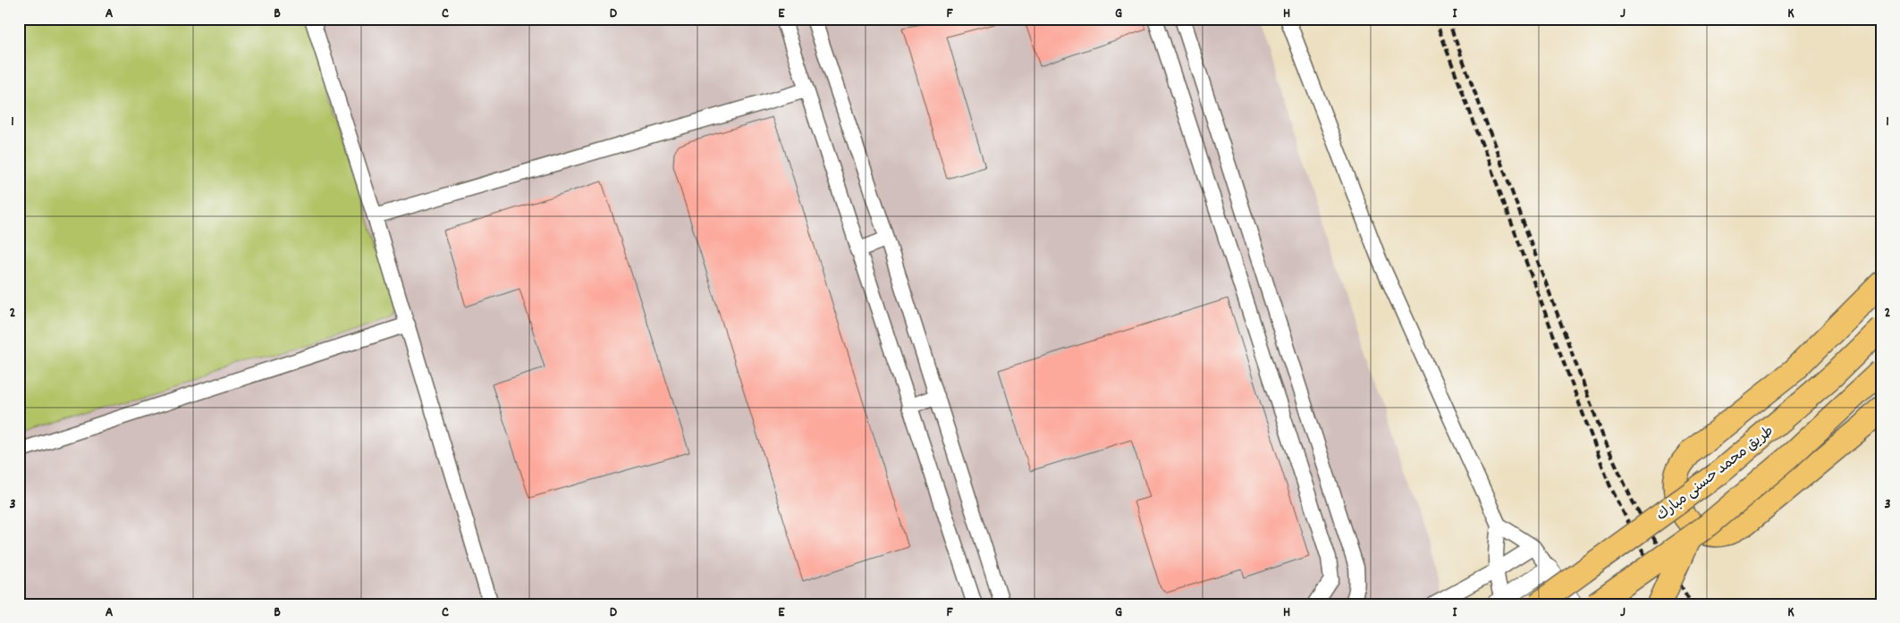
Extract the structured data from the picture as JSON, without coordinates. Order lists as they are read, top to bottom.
{
  "streets": {
    "highway": ["طريق محمد حسنى مبارك"]
  },
  "grid": {
    "columns": [
      "A",
      "B",
      "C",
      "D",
      "E",
      "F",
      "G",
      "H",
      "I",
      "J",
      "K"
    ],
    "rows": ["1", "2", "3"]
  }
}
